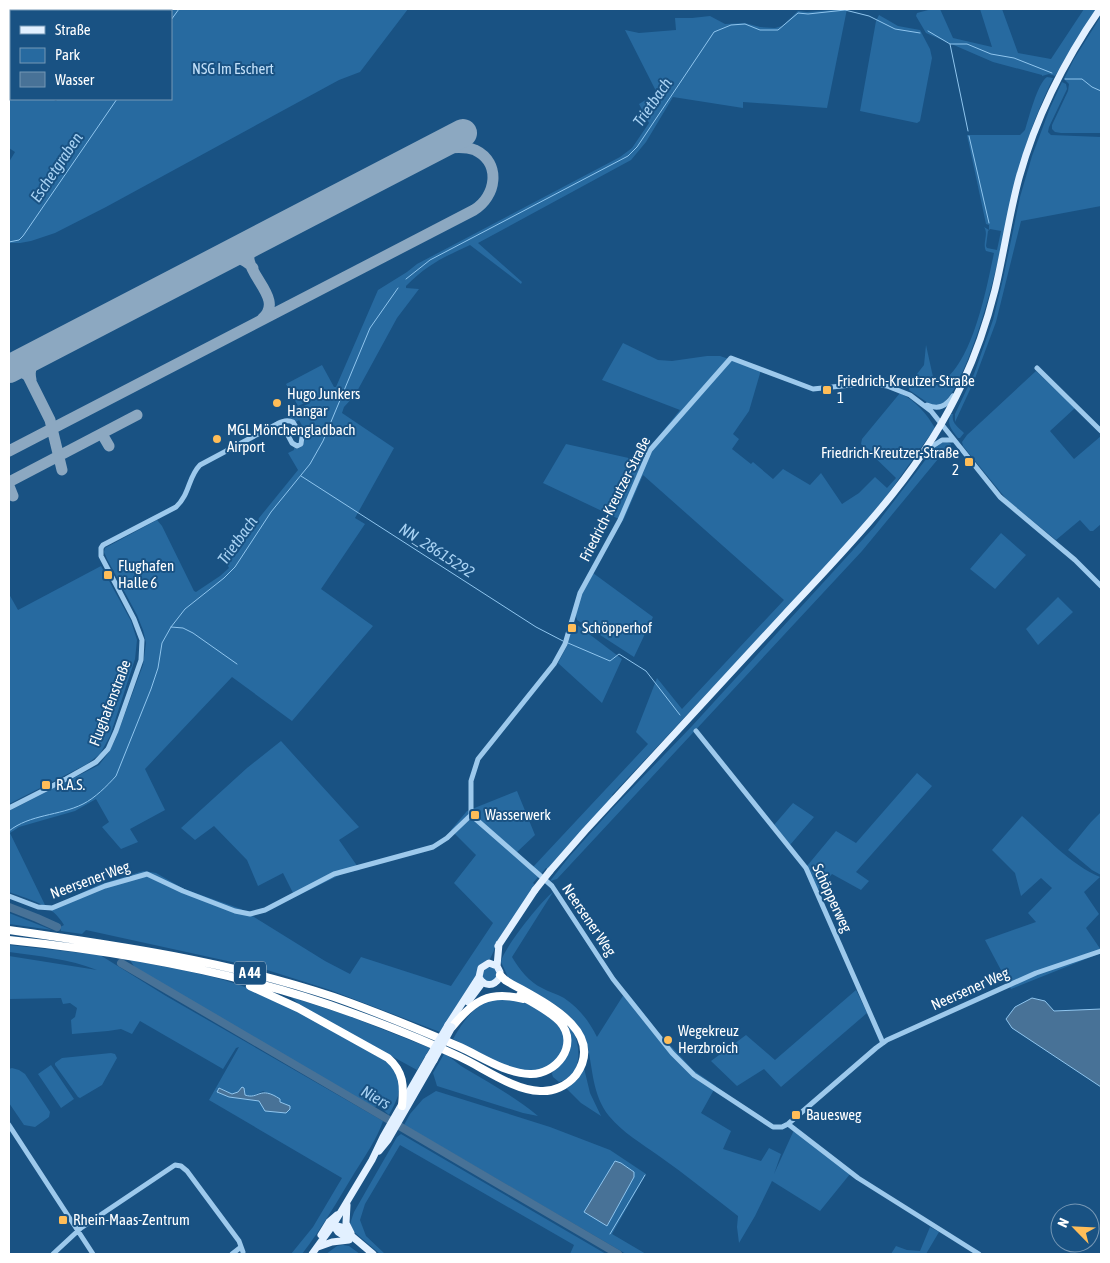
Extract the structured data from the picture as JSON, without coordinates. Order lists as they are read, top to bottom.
{
  "streets": {
    "highway": ["A 44"],
    "street": [
      "Friedrich-Kreutzer-Straße",
      "Flughafenstraße",
      "Neersener Weg",
      "Schöpperweg"
    ]
  },
  "crossings": [
    ["Friedrich-Kreutzer-Straße", "Neersener Weg"],
    ["Neersener Weg", "Schöpperweg"]
  ],
  "water": [
    "Trietbach",
    "Eschetgraben",
    "NN_28615292",
    "Niers"
  ],
  "parks": ["NSG Im Eschert"],
  "places": {
    "transit": [
      "Friedrich-Kreutzer-Straße 1",
      "Friedrich-Kreutzer-Straße 2",
      "Flughafen Halle 6",
      "Schöpperhof",
      "R.A.S.",
      "Wasserwerk",
      "Bauesweg",
      "Rhein-Maas-Zentrum"
    ],
    "other": ["Hugo Junkers Hangar", "MGL Mönchengladbach Airport", "Wegekreuz Herzbroich"]
  },
  "legend": ["Straße", "Park", "Wasser"],
  "north": "top left"
}
